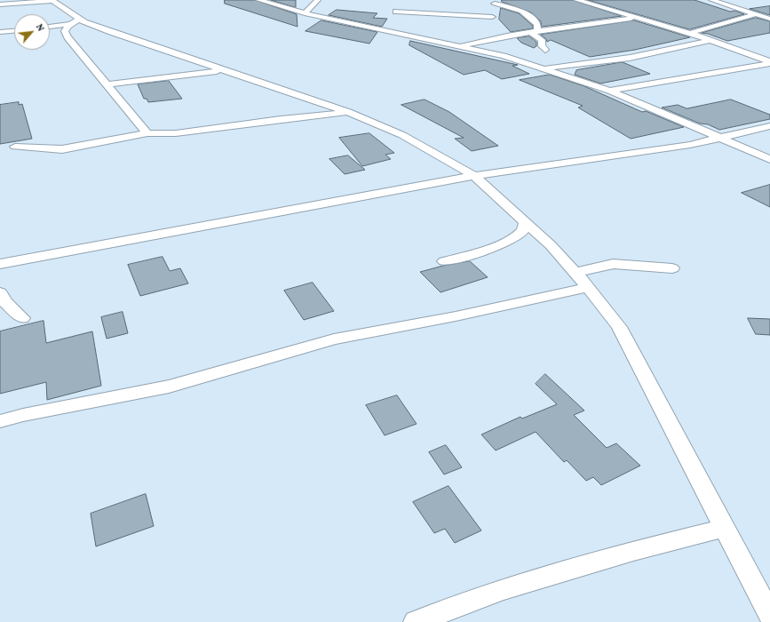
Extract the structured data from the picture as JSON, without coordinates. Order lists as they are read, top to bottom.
{
  "north": "top right"
}
